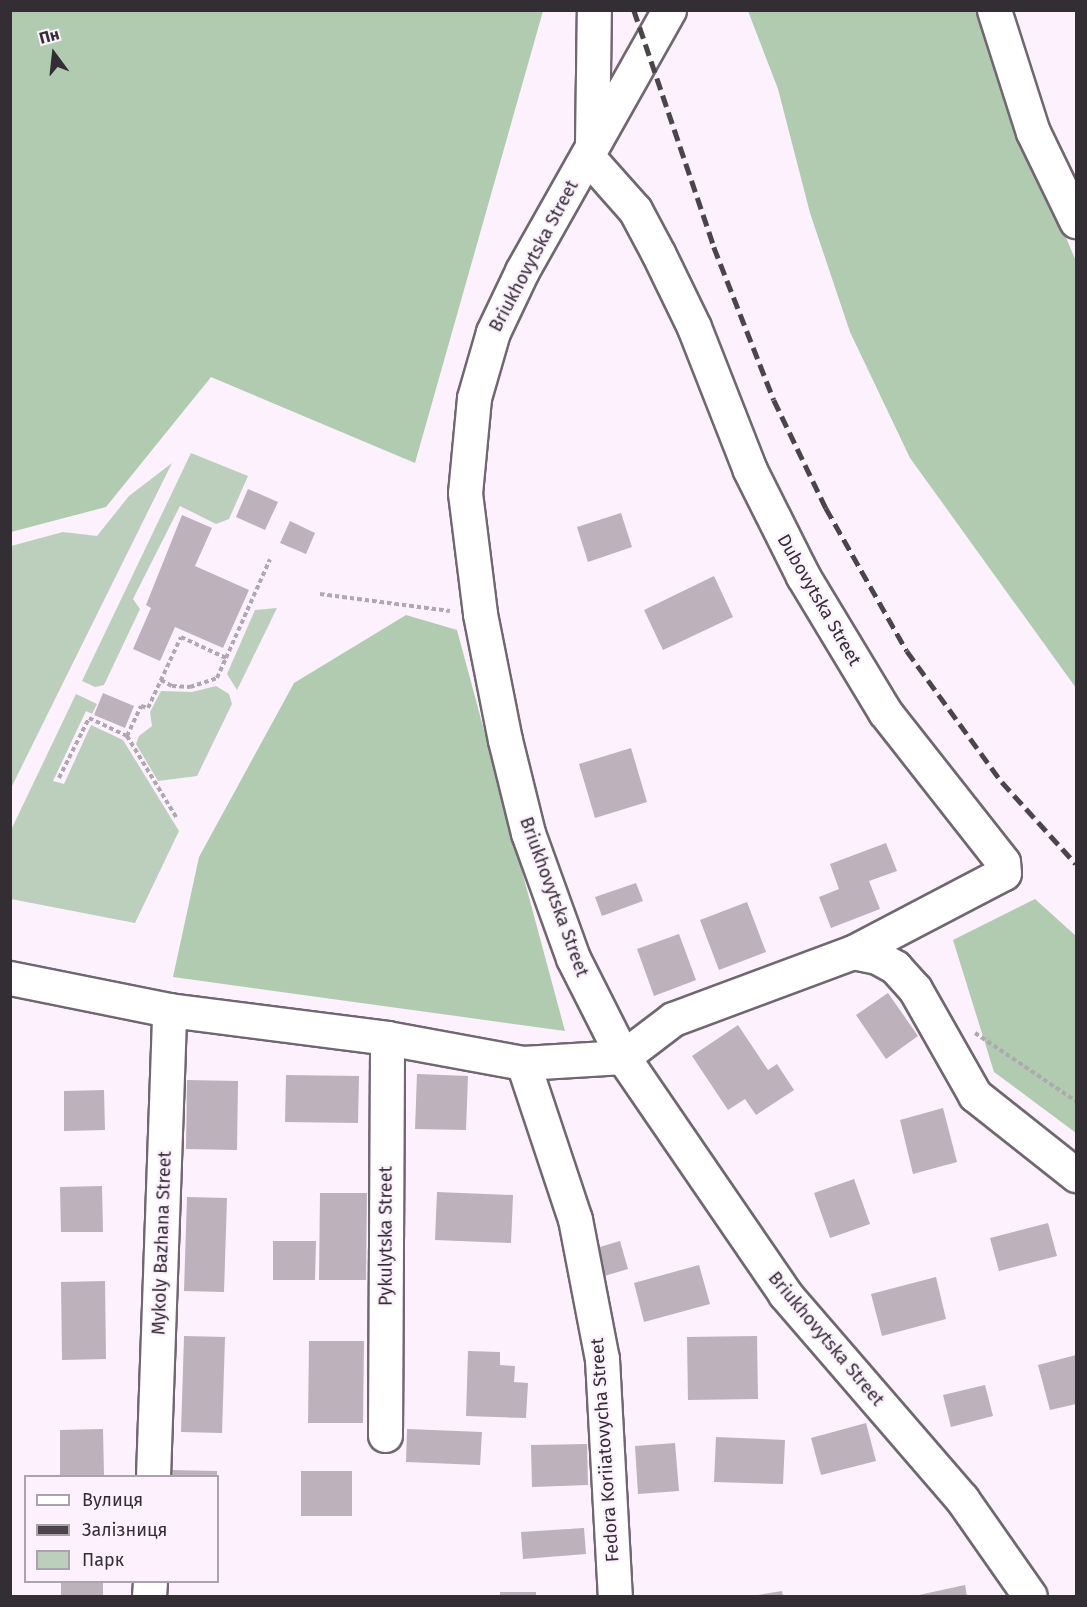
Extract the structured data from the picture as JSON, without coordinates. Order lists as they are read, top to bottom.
{
  "streets": {
    "street": [
      "Briukhovytska Street",
      "Dubovytska Street",
      "Pykulytska Street",
      "Mykoly Bazhana Street",
      "Fedora Koriiatovycha Street"
    ]
  },
  "crossings": [
    ["Briukhovytska Street", "Dubovytska Street"]
  ],
  "legend": ["Вулиця", "Залізниця", "Парк"],
  "north": "top"
}
